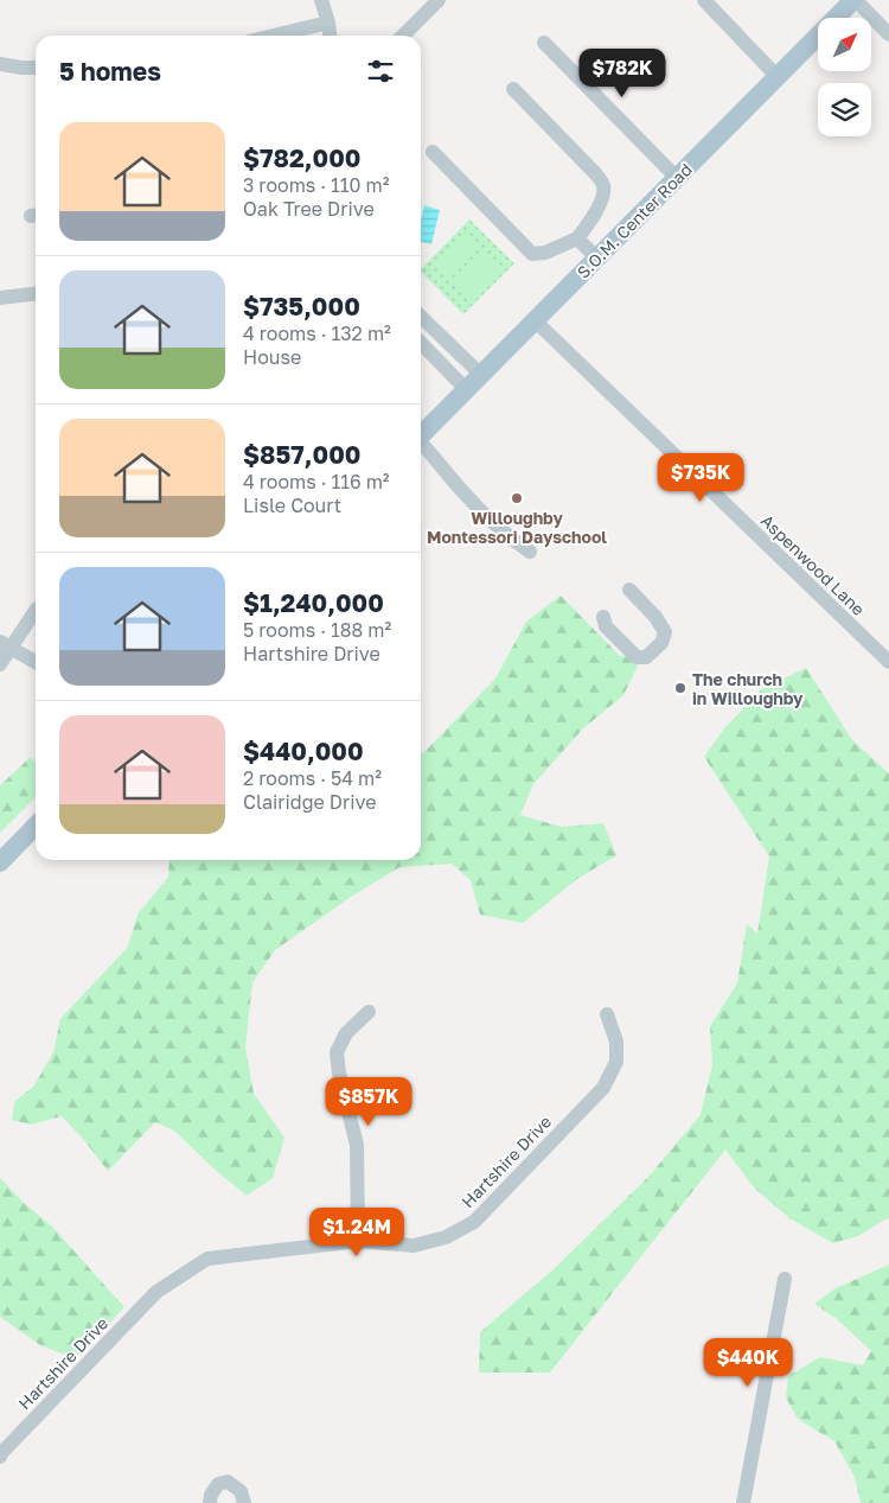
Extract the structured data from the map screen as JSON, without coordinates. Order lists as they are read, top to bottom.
{
  "streets": {
    "main road": ["S.O.M. Center Road"],
    "street": ["Aspenwood Lane", "Hartshire Drive"]
  },
  "crossings": [
    ["S.O.M. Center Road", "Aspenwood Lane"]
  ],
  "places": ["Willoughby Montessori Dayschool", "The church in Willoughby"],
  "north": "top right",
  "page": {
    "heading": "5 homes",
    "price": [
      "$782K",
      "$735K",
      "$857K",
      "$1.24M",
      "$440K"
    ],
    "list": [
      {
        "name": "$782,000",
        "note": "3 rooms · 110 m² · Oak Tree Drive"
      },
      {
        "name": "$735,000",
        "note": "4 rooms · 132 m² · House"
      },
      {
        "name": "$857,000",
        "note": "4 rooms · 116 m² · Lisle Court"
      },
      {
        "name": "$1,240,000",
        "note": "5 rooms · 188 m² · Hartshire Drive"
      },
      {
        "name": "$440,000",
        "note": "2 rooms · 54 m² · Clairidge Drive"
      }
    ]
  }
}
